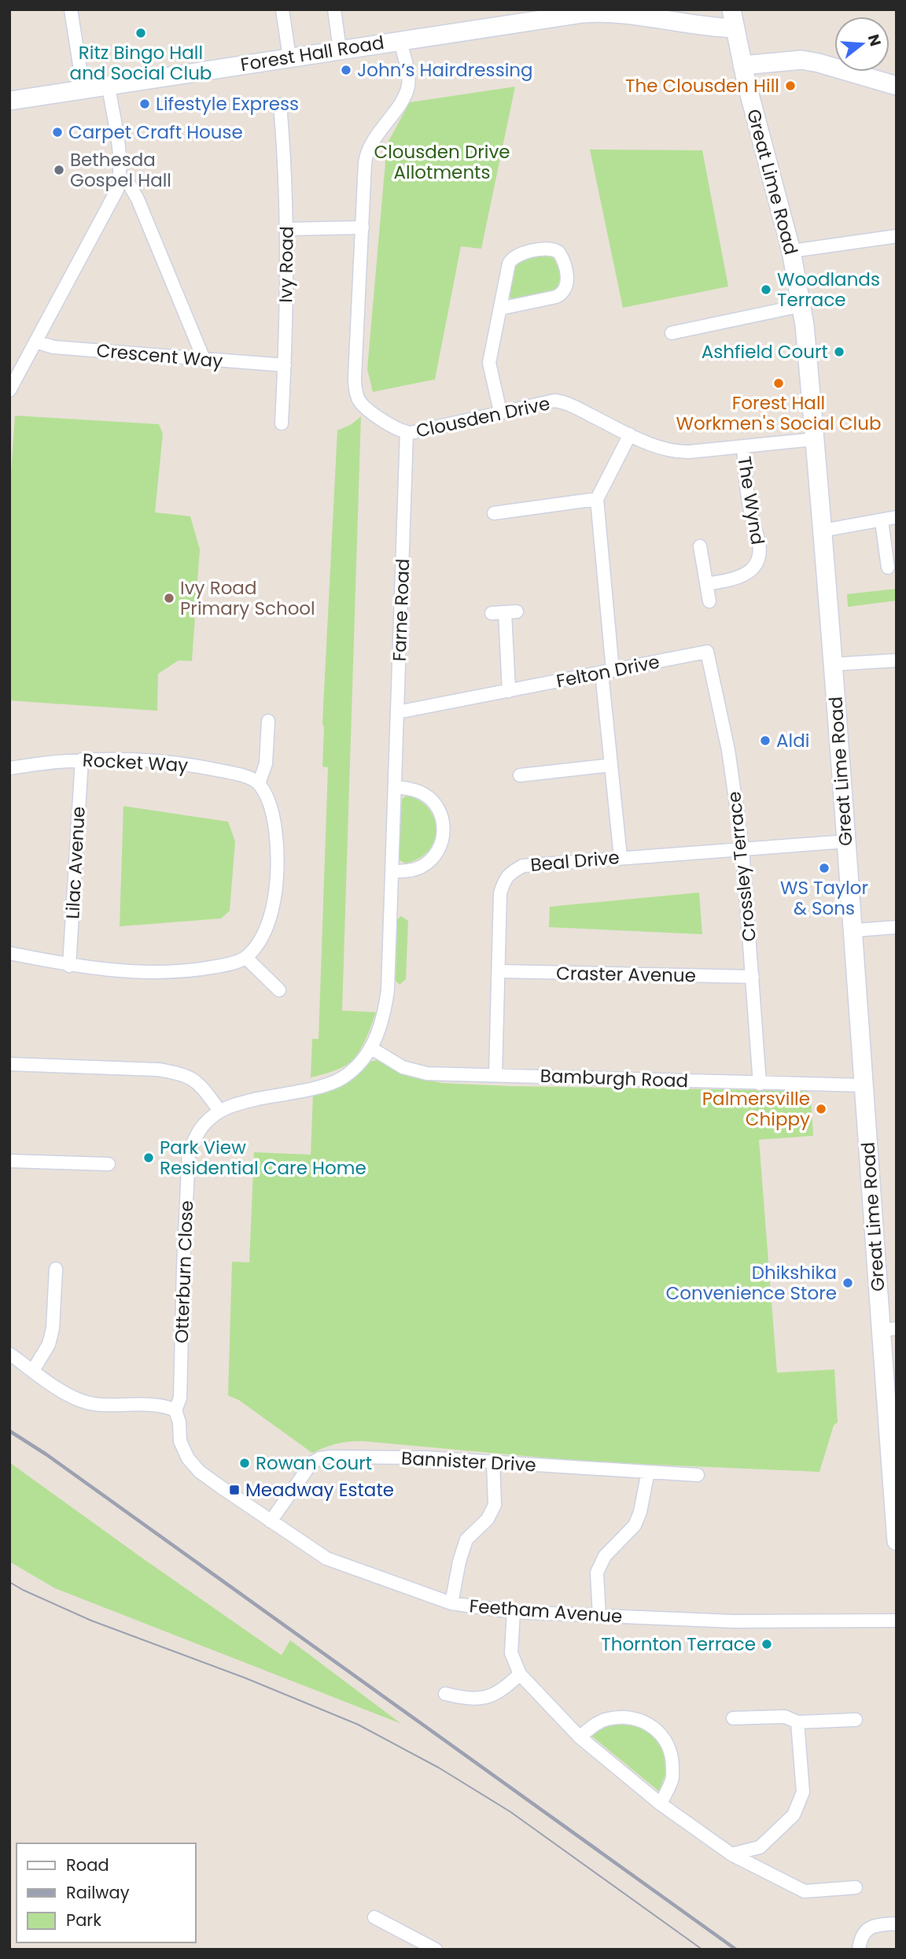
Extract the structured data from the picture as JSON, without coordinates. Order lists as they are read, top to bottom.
{
  "streets": {
    "main road": ["Forest Hall Road", "Great Lime Road"],
    "street": [
      "Ivy Road",
      "Crescent Way",
      "Clousden Drive",
      "The Wynd",
      "Farne Road",
      "Felton Drive",
      "Rocket Way",
      "Beal Drive",
      "Lilac Avenue",
      "Crossley Terrace",
      "Craster Avenue",
      "Bamburgh Road",
      "Otterburn Close",
      "Bannister Drive",
      "Feetham Avenue"
    ]
  },
  "crossings": [
    ["Forest Hall Road", "Great Lime Road"],
    ["Forest Hall Road", "Clousden Drive"],
    ["Great Lime Road", "Clousden Drive"],
    ["Great Lime Road", "Beal Drive"],
    ["Great Lime Road", "Bamburgh Road"],
    ["Ivy Road", "Crescent Way"],
    ["Clousden Drive", "The Wynd"],
    ["Clousden Drive", "Farne Road"],
    ["Farne Road", "Felton Drive"],
    ["Farne Road", "Bamburgh Road"],
    ["Farne Road", "Otterburn Close"],
    ["Felton Drive", "Crossley Terrace"],
    ["Rocket Way", "Lilac Avenue"],
    ["Beal Drive", "Crossley Terrace"],
    ["Beal Drive", "Craster Avenue"],
    ["Beal Drive", "Bamburgh Road"],
    ["Crossley Terrace", "Craster Avenue"],
    ["Crossley Terrace", "Bamburgh Road"],
    ["Bamburgh Road", "Otterburn Close"],
    ["Otterburn Close", "Feetham Avenue"],
    ["Bannister Drive", "Feetham Avenue"]
  ],
  "parks": ["Clousden Drive Allotments"],
  "places": {
    "other": [
      "Ritz Bingo Hall and Social Club",
      "John’s Hairdressing",
      "The Clousden Hill",
      "Lifestyle Express",
      "Carpet Craft House",
      "Bethesda Gospel Hall",
      "Woodlands Terrace",
      "Ashfield Court",
      "Forest Hall Workmen's Social Club",
      "Ivy Road Primary School",
      "Aldi",
      "WS Taylor & Sons",
      "Palmersville Chippy",
      "Park View Residential Care Home",
      "Dhikshika Convenience Store",
      "Rowan Court",
      "Thornton Terrace"
    ],
    "transit": ["Meadway Estate"]
  },
  "legend": ["Road", "Railway", "Park"],
  "north": "right"
}
